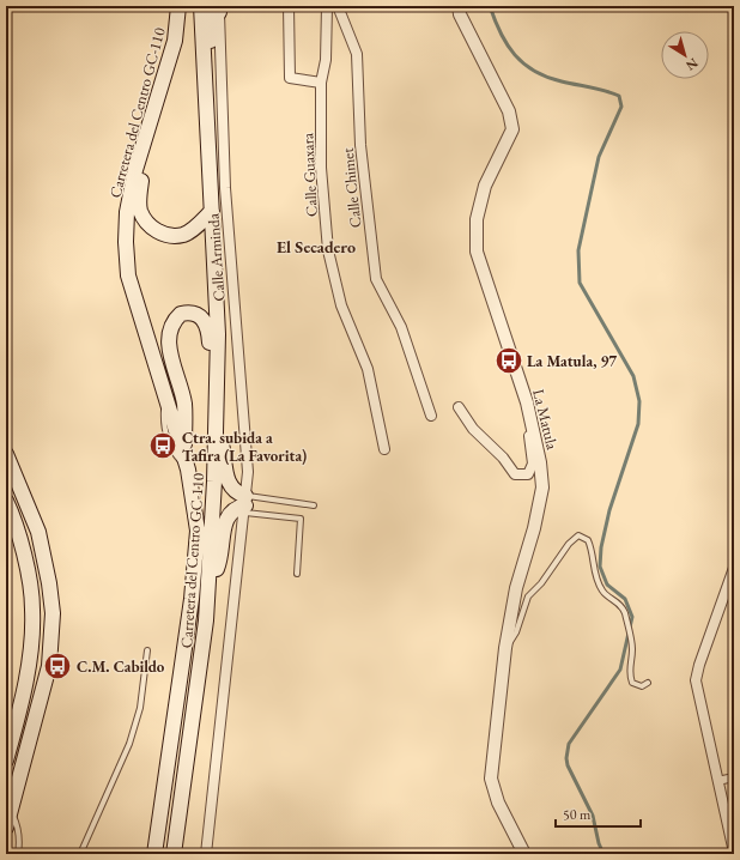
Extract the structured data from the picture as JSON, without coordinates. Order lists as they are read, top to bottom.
{
  "streets": {
    "main road": ["Carretera del Centro GC-110"],
    "street": [
      "Calle Guaxara",
      "Calle Chimet",
      "Calle Arminda",
      "La Matula"
    ]
  },
  "districts": ["El Secadero"],
  "places": {
    "bus stop": ["La Matula, 97", "Ctra. subida a Tafira (La Favorita)", "C.M. Cabildo"]
  },
  "scale_bar": "50 m",
  "north": "bottom right"
}
